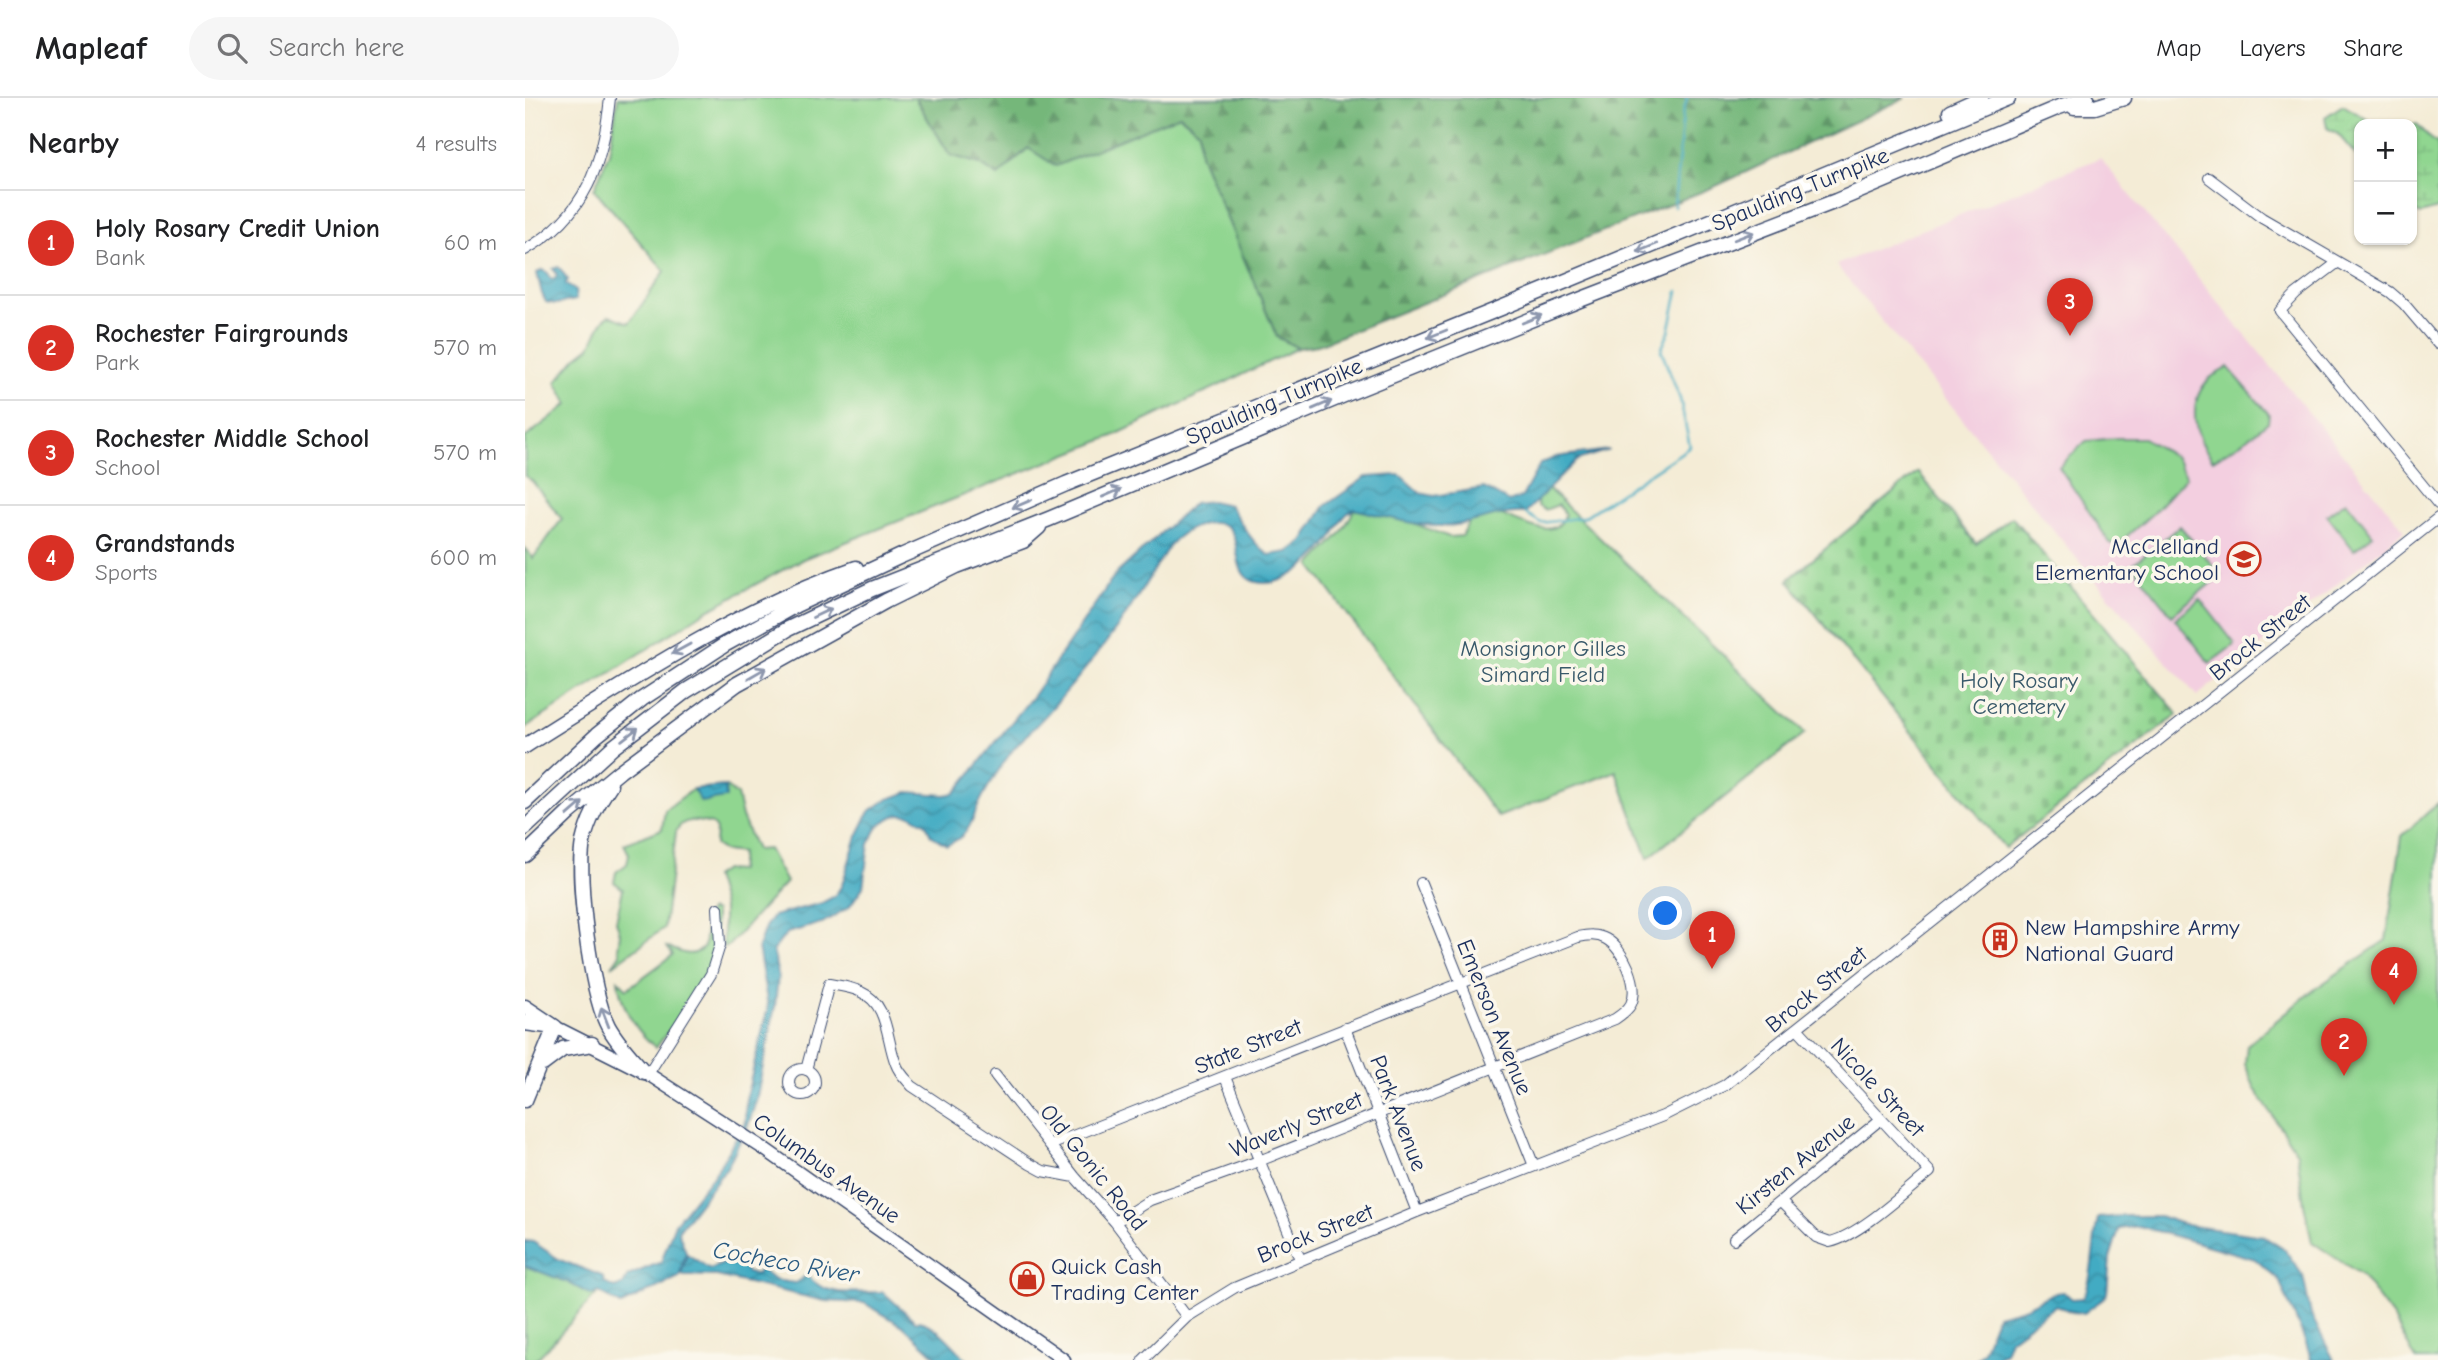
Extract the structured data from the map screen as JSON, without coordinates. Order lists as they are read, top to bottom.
{
  "streets": {
    "highway": ["Spaulding Turnpike"],
    "main road": ["Columbus Avenue"],
    "street": [
      "Brock Street",
      "Emerson Avenue",
      "State Street",
      "Nicole Street",
      "Park Avenue",
      "Waverly Street",
      "Kirsten Avenue",
      "Old Gonic Road"
    ]
  },
  "crossings": [
    ["Brock Street", "Emerson Avenue"],
    ["Brock Street", "Nicole Street"],
    ["Brock Street", "Park Avenue"],
    ["Brock Street", "Old Gonic Road"],
    ["Emerson Avenue", "State Street"],
    ["Emerson Avenue", "Waverly Street"],
    ["State Street", "Park Avenue"],
    ["State Street", "Waverly Street"],
    ["State Street", "Old Gonic Road"],
    ["Nicole Street", "Kirsten Avenue"],
    ["Park Avenue", "Waverly Street"],
    ["Waverly Street", "Old Gonic Road"]
  ],
  "water": ["Cocheco River"],
  "parks": ["Monsignor Gilles Simard Field", "Holy Rosary Cemetery"],
  "places": {
    "school or university": ["McClelland Elementary School"],
    "building": ["New Hampshire Army National Guard"],
    "shop": ["Quick Cash Trading Center"]
  },
  "page": {
    "header": "Mapleaf",
    "search": "Search here",
    "nav": ["Map", "Layers", "Share"],
    "heading": ["Nearby", "4 results"],
    "map_buttons": ["+", "−"],
    "list": [
      {
        "mark": "1",
        "name": "Holy Rosary Credit Union",
        "note": "Bank",
        "value": "60 m"
      },
      {
        "mark": "2",
        "name": "Rochester Fairgrounds",
        "note": "Park",
        "value": "570 m"
      },
      {
        "mark": "3",
        "name": "Rochester Middle School",
        "note": "School",
        "value": "570 m"
      },
      {
        "mark": "4",
        "name": "Grandstands",
        "note": "Sports",
        "value": "600 m"
      }
    ],
    "pins": [
      "3",
      "1",
      "4",
      "2"
    ]
  }
}
